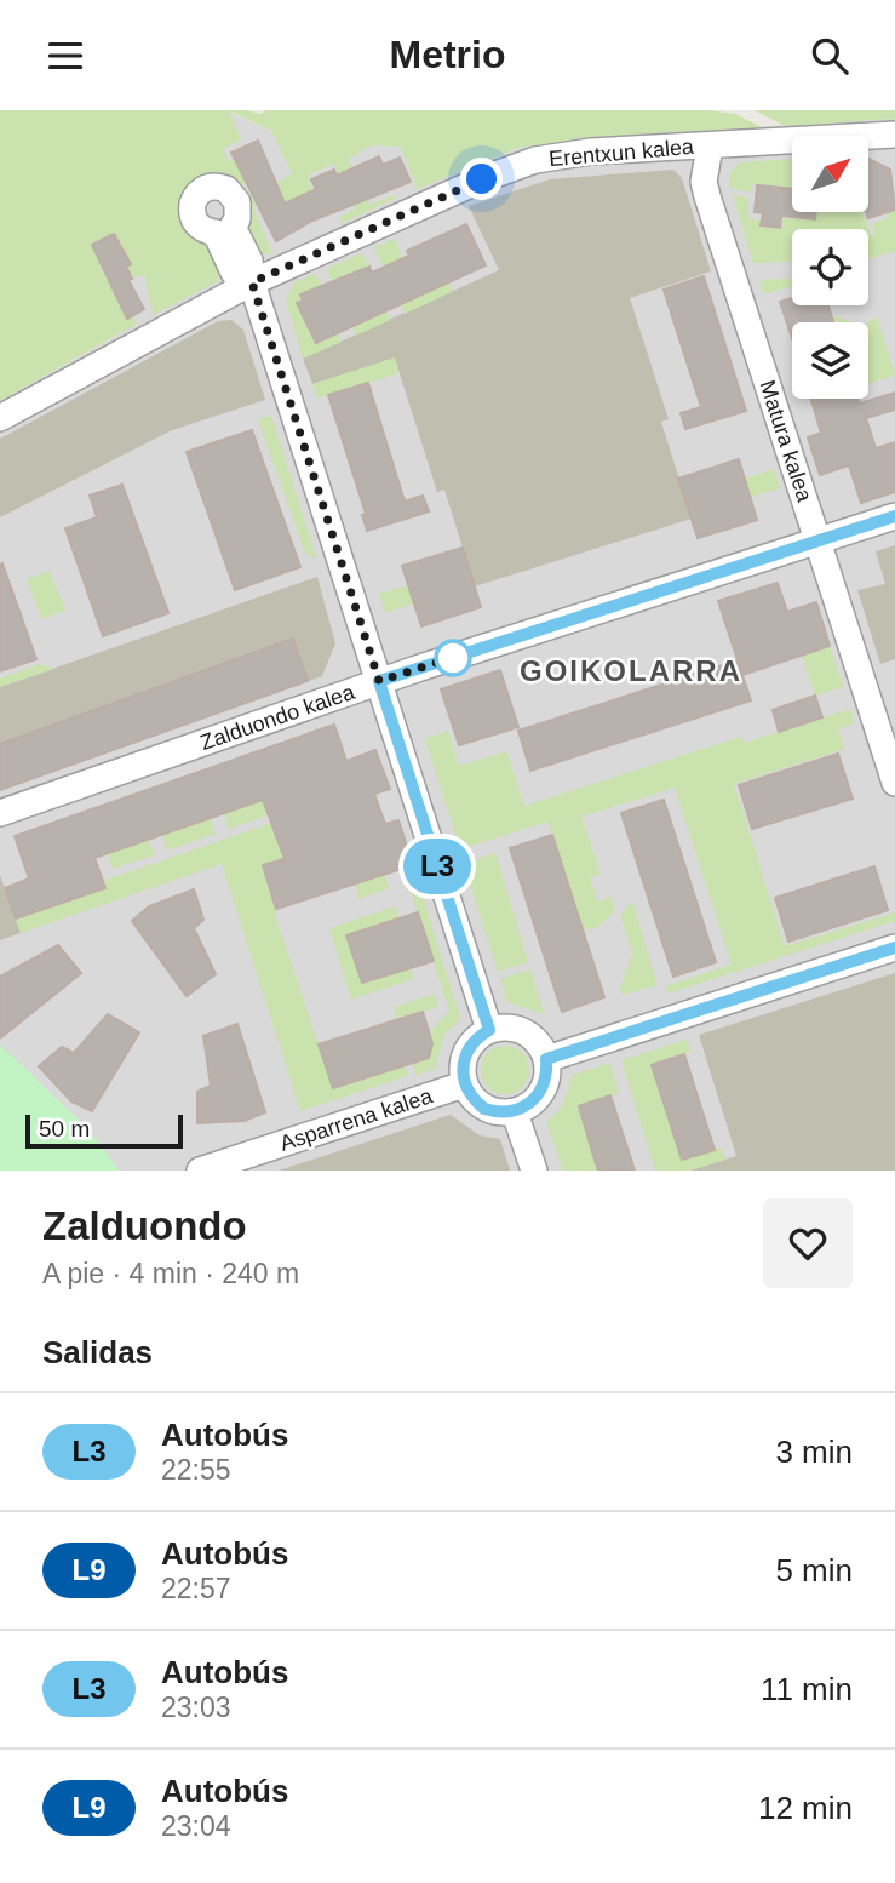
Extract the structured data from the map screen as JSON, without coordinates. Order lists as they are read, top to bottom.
{
  "streets": {
    "street": [
      "Erentxun kalea",
      "Matura kalea",
      "Zalduondo kalea",
      "Asparrena kalea"
    ]
  },
  "crossings": [
    ["Erentxun kalea", "Matura kalea"],
    ["Matura kalea", "Zalduondo kalea"]
  ],
  "districts": ["GOIKOLARRA"],
  "lines": ["bus line L3"],
  "scale_bar": "50 m",
  "north": "top right",
  "page": {
    "header": "Metrio",
    "on_map": "L3",
    "scale": "50 m",
    "heading": [
      ["Zalduondo", "A pie · 4 min · 240 m"],
      "Salidas"
    ],
    "list": [
      {
        "mark": "L3",
        "name": "Autobús",
        "note": "22:55",
        "value": "3 min"
      },
      {
        "mark": "L9",
        "name": "Autobús",
        "note": "22:57",
        "value": "5 min"
      },
      {
        "mark": "L3",
        "name": "Autobús",
        "note": "23:03",
        "value": "11 min"
      },
      {
        "mark": "L9",
        "name": "Autobús",
        "note": "23:04",
        "value": "12 min"
      }
    ]
  }
}
